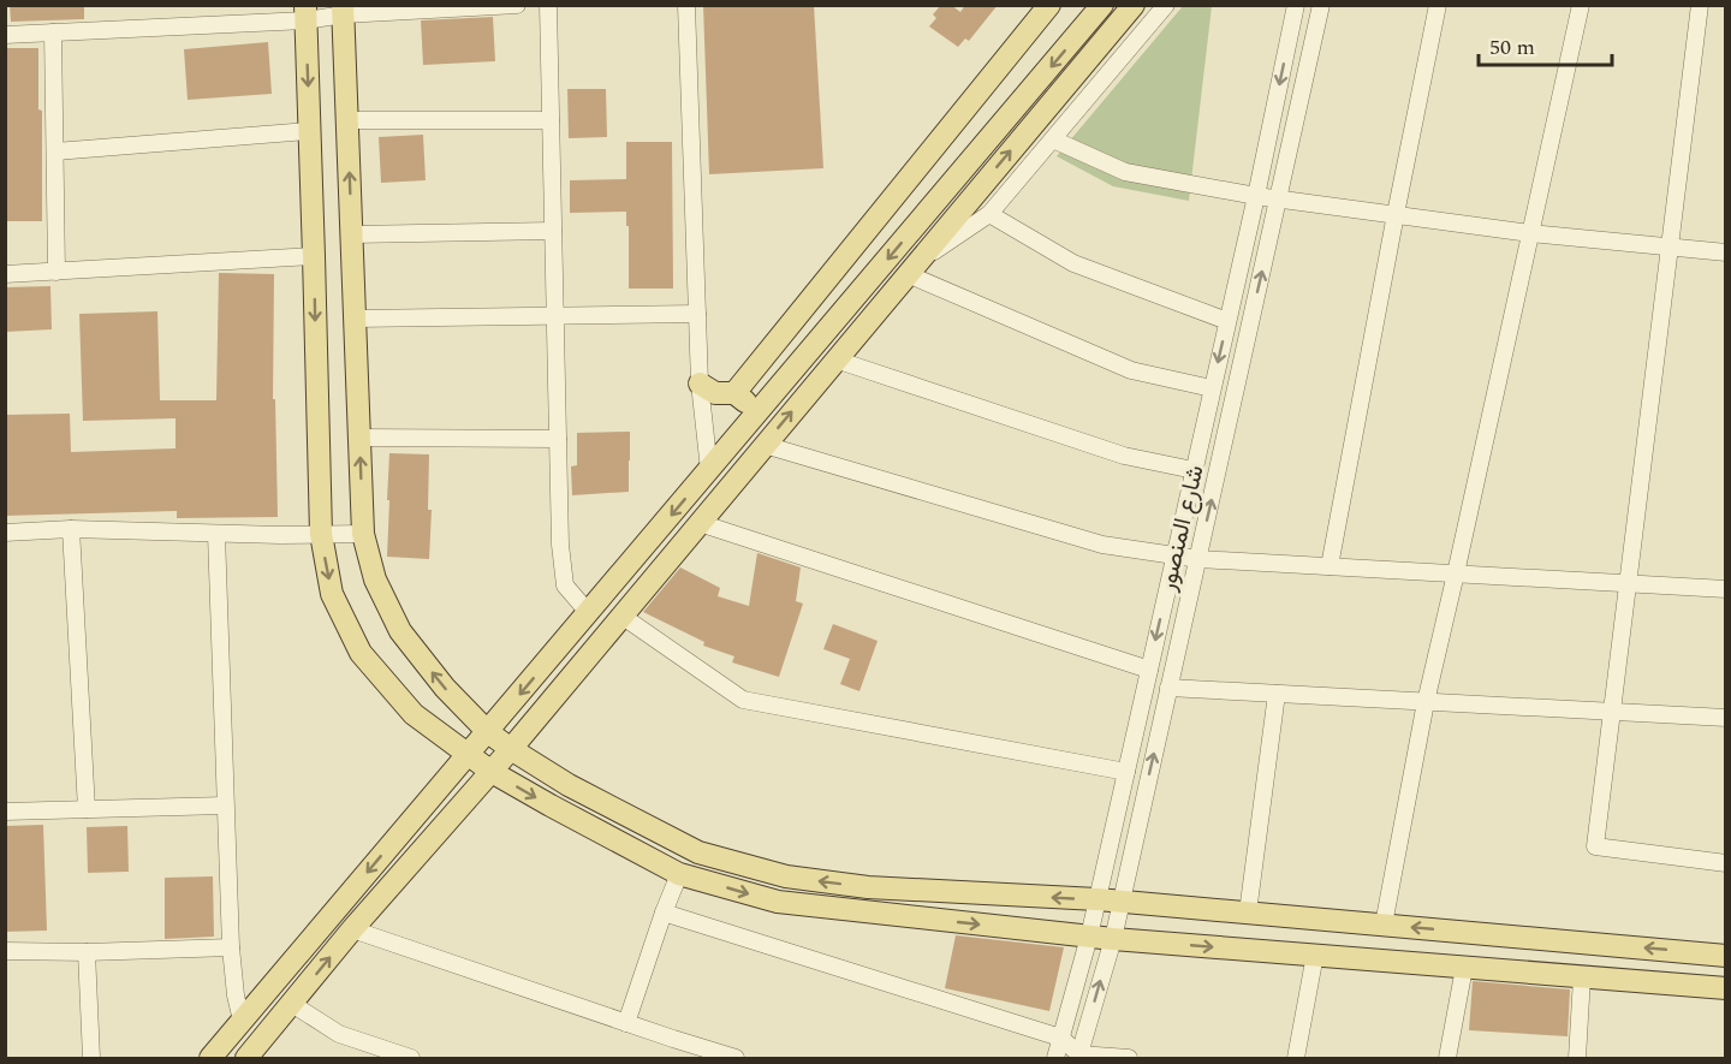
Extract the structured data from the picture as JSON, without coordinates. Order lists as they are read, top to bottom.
{
  "streets": {
    "street": ["شارع المنصور"]
  },
  "scale_bar": "50 m"
}
